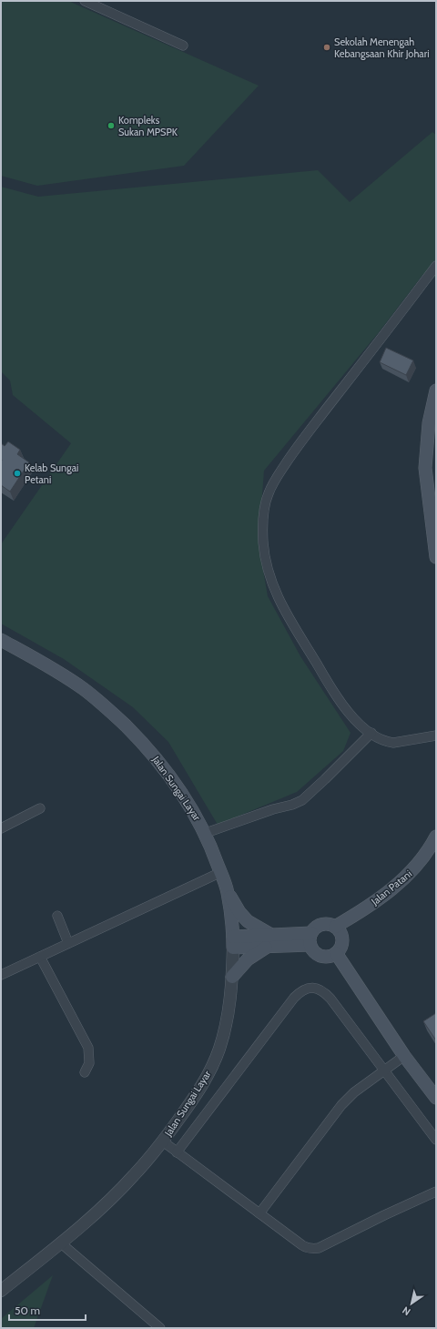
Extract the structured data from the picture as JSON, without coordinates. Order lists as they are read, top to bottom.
{
  "streets": {
    "main road": ["Jalan Sungai Layar", "Jalan Patani"]
  },
  "places": ["Sekolah Menengah Kebangsaan Khir Johari", "Kompleks Sukan MPSPK", "Kelab Sungai Petani"],
  "scale_bar": "50 m",
  "north": "bottom left"
}
